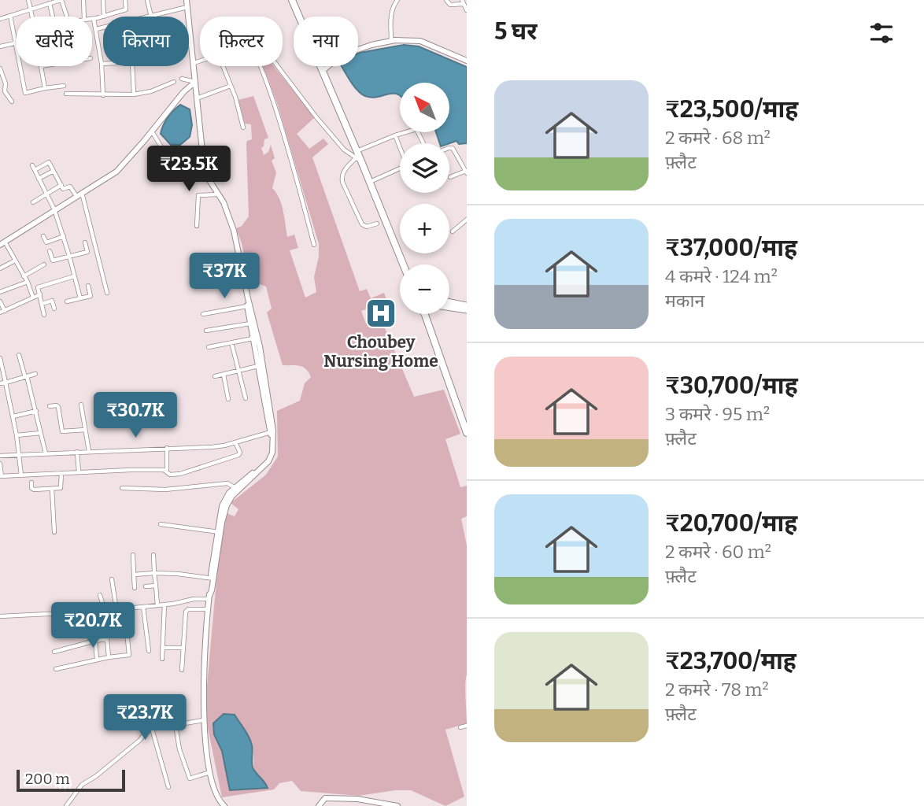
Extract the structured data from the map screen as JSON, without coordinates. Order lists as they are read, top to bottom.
{
  "places": {
    "hospital": ["Choubey Nursing Home"]
  },
  "scale_bar": "200 m",
  "north": "top left",
  "page": {
    "heading": "5 घर",
    "chip": [
      "खरीदें",
      "किराया",
      "फ़िल्टर",
      "नया"
    ],
    "list": [
      {
        "name": "₹23,500/माह",
        "note": "2 कमरे · 68 m² · फ़्लैट"
      },
      {
        "name": "₹37,000/माह",
        "note": "4 कमरे · 124 m² · मकान"
      },
      {
        "name": "₹30,700/माह",
        "note": "3 कमरे · 95 m² · फ़्लैट"
      },
      {
        "name": "₹20,700/माह",
        "note": "2 कमरे · 60 m² · फ़्लैट"
      },
      {
        "name": "₹23,700/माह",
        "note": "2 कमरे · 78 m² · फ़्लैट"
      }
    ],
    "map_buttons": ["+", "−"],
    "price": [
      "₹23.5K",
      "₹37K",
      "₹30.7K",
      "₹20.7K",
      "₹23.7K"
    ],
    "scale": "200 m"
  }
}
